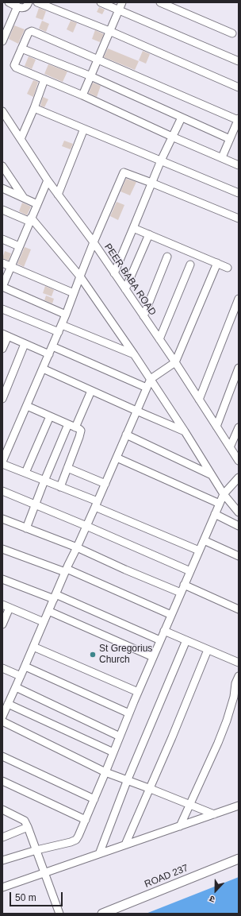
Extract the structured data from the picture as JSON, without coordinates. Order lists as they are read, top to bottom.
{
  "streets": {
    "street": ["PEER BABA ROAD", "ROAD 237"]
  },
  "places": ["St Gregorius Church"],
  "scale_bar": "50 m",
  "north": "bottom"
}
